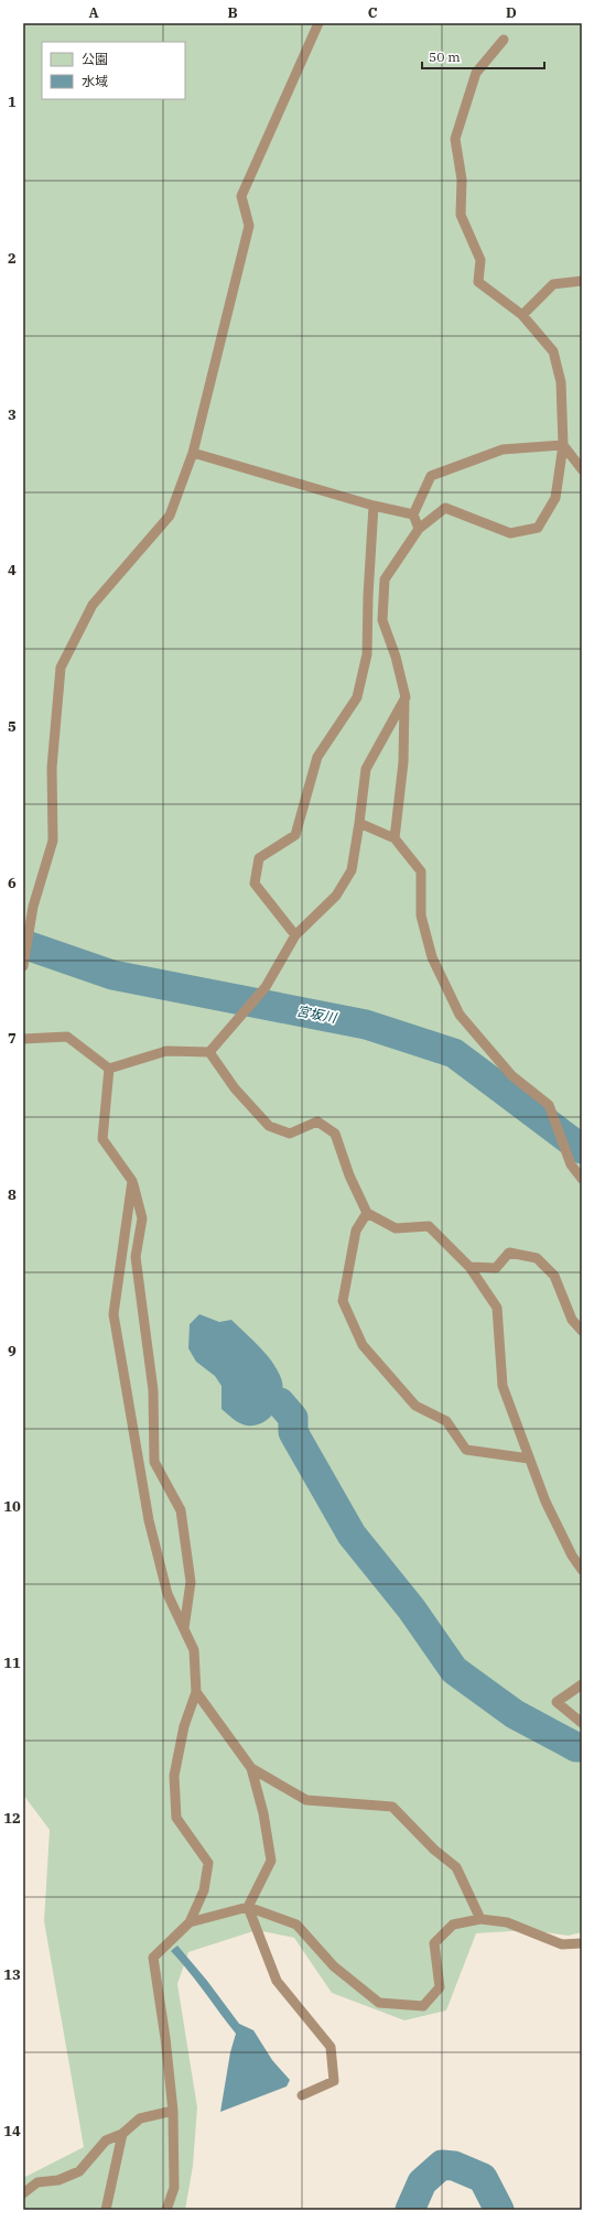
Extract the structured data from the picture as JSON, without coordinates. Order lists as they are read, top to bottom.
{
  "water": ["宮坂川"],
  "legend": ["公園", "水域"],
  "scale_bar": "50 m",
  "grid": {
    "columns": [
      "A",
      "B",
      "C",
      "D"
    ],
    "rows": [
      "1",
      "2",
      "3",
      "4",
      "5",
      "6",
      "7",
      "8",
      "9",
      "10",
      "11",
      "12",
      "13",
      "14"
    ]
  }
}
